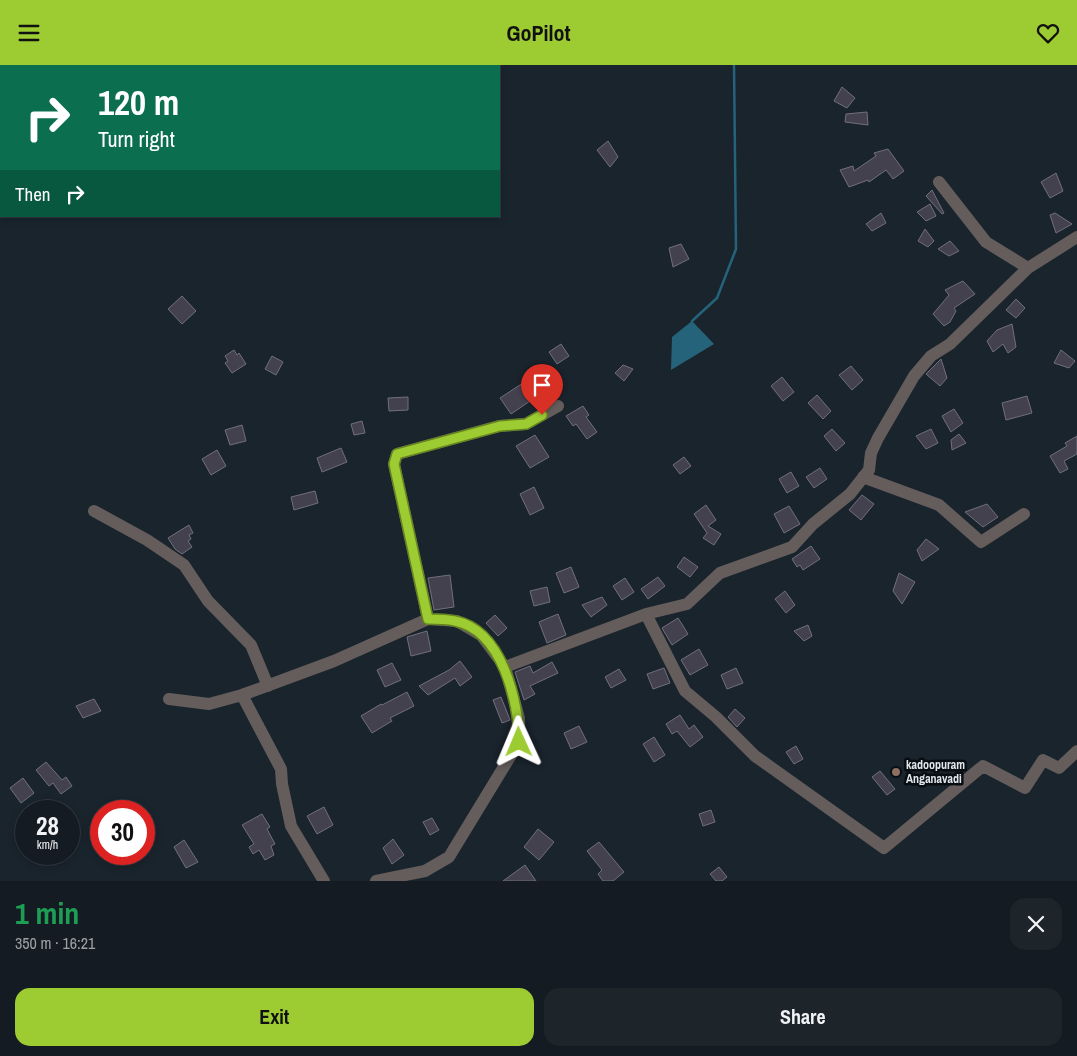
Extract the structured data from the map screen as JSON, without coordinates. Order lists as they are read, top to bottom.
{
  "places": ["kadoopuram Anganavadi"],
  "page": {
    "header": "GoPilot",
    "turn": ["120 m", "Turn right"],
    "then": "Then",
    "speed": "28 km/h",
    "limit": "30",
    "heading": ["1 min", "350 m · 16:21"],
    "buttons": ["Exit", "Share"]
  }
}
